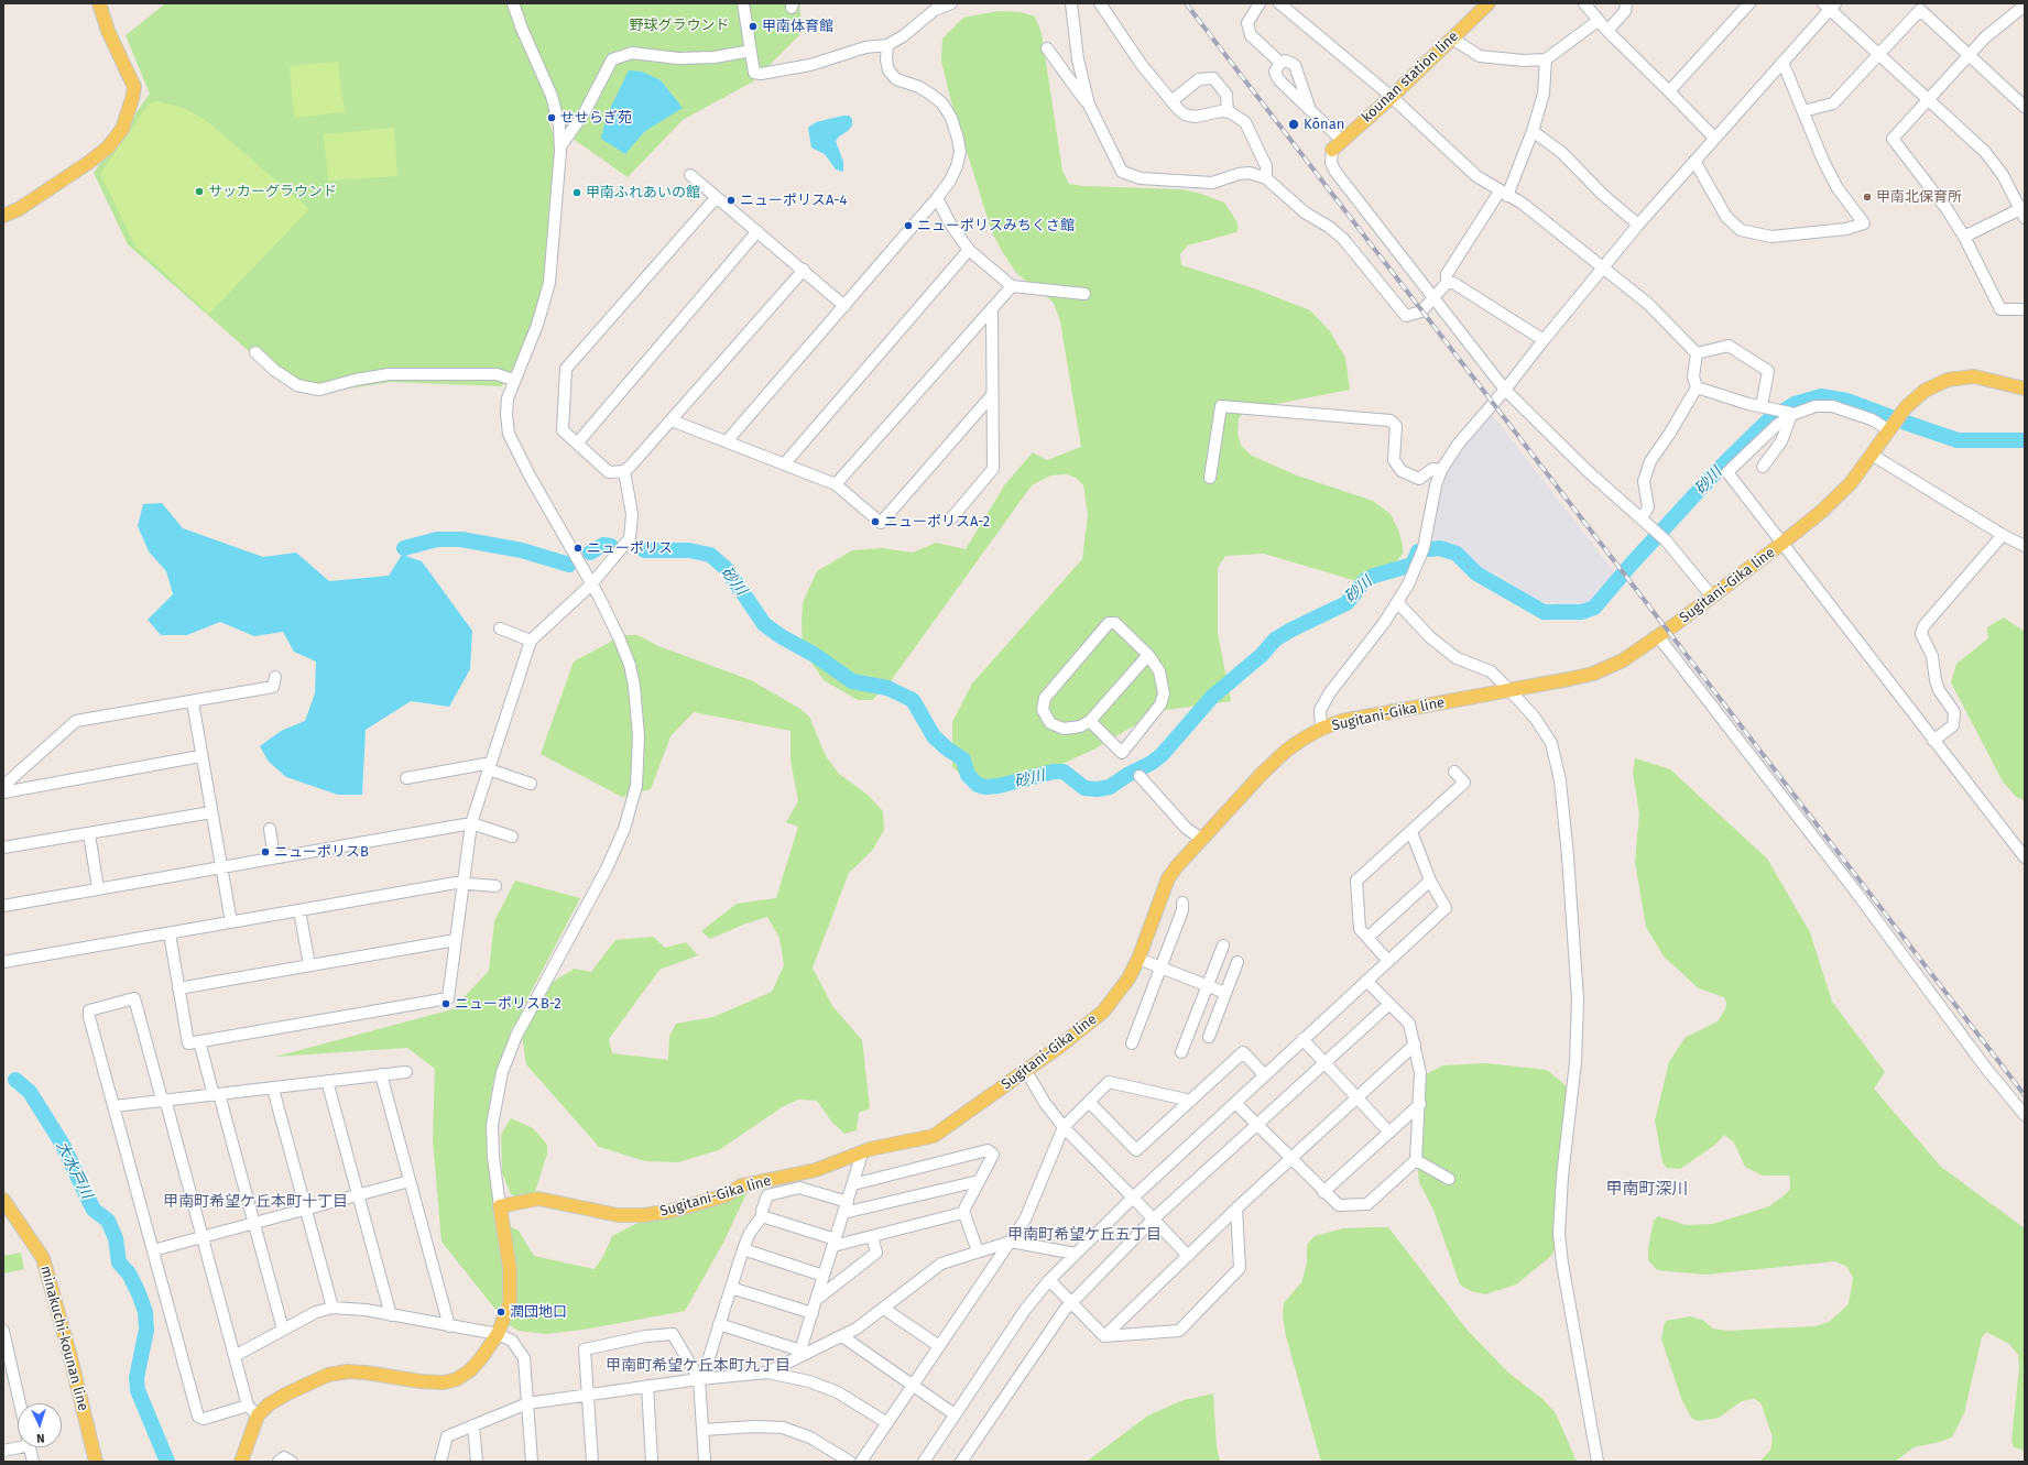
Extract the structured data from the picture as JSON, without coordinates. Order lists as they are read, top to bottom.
{
  "streets": {
    "main road": ["kounan station line", "Sugitani-Gika line", "minakuchi-kounan line"]
  },
  "districts": [
    "甲南町深川",
    "甲南町希望ケ丘本町十丁目",
    "甲南町希望ケ丘五丁目",
    "甲南町希望ケ丘本町九丁目"
  ],
  "water": ["砂川", "大水戸川"],
  "parks": ["野球グラウンド"],
  "places": [
    "甲南体育館",
    "せせらぎ苑",
    "Kōnan",
    "サッカーグラウンド",
    "甲南ふれあいの館",
    "甲南北保育所",
    "ニューポリスA-4",
    "ニューポリスみちくさ館",
    "ニューポリスA-2",
    "ニューポリス",
    "ニューポリスB",
    "ニューポリスB-2",
    "潤団地口"
  ],
  "north": "bottom"
}
